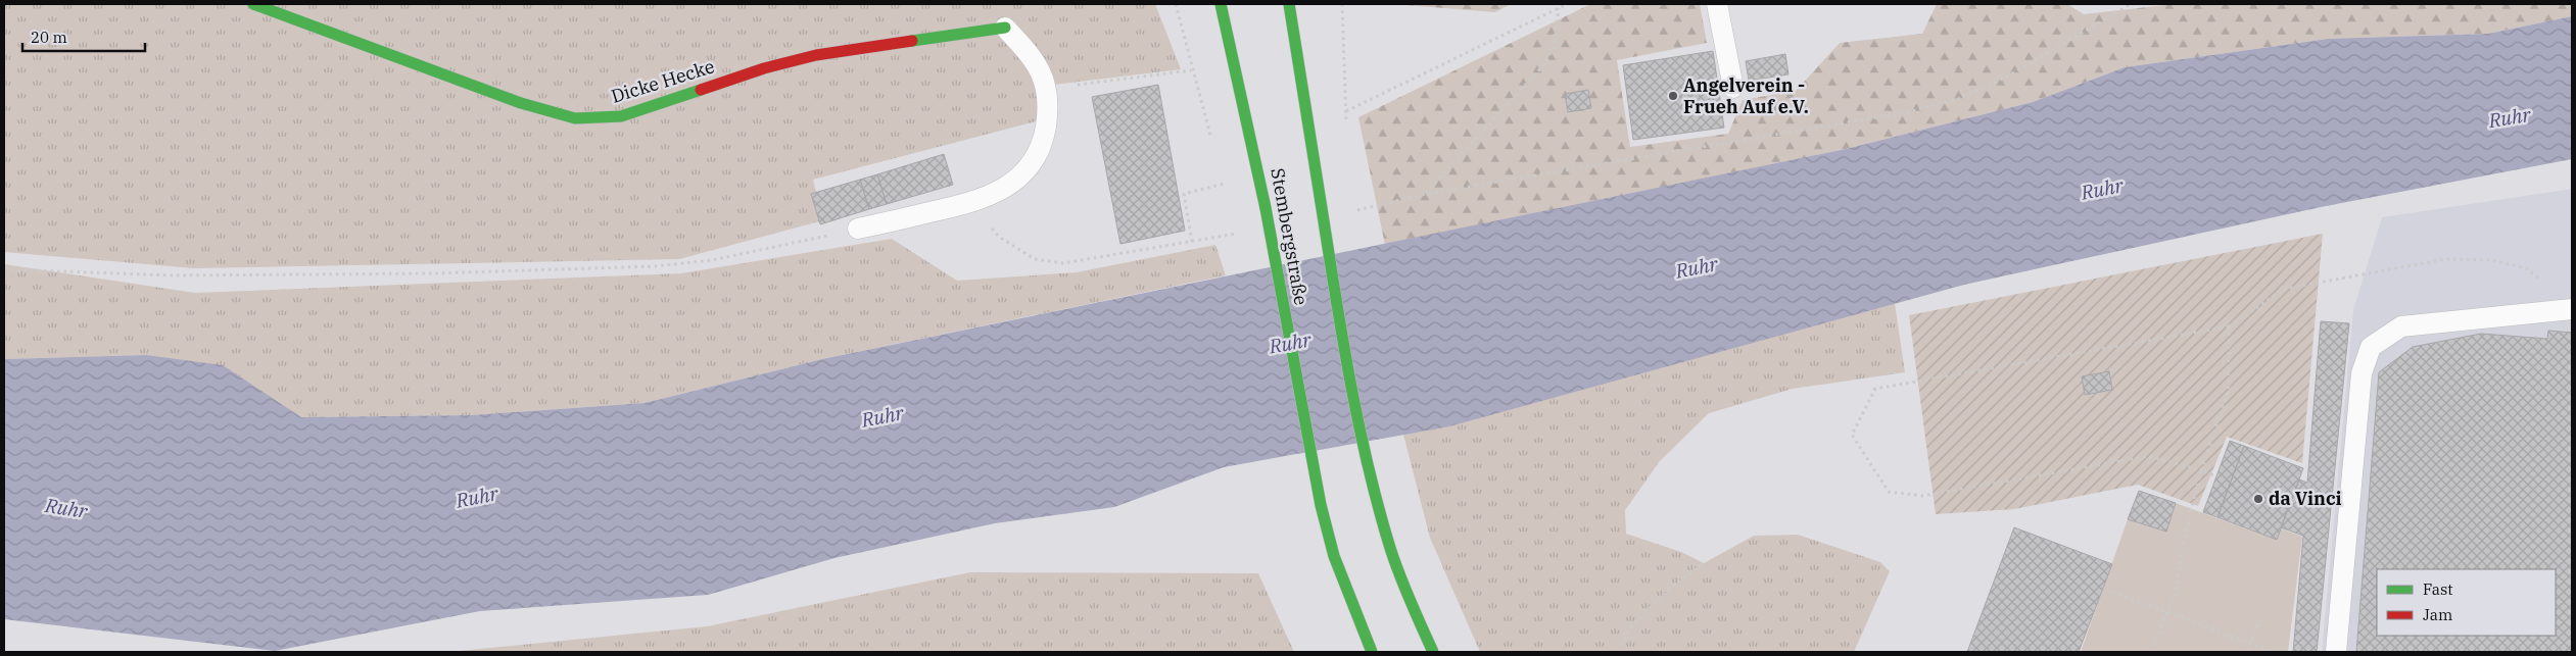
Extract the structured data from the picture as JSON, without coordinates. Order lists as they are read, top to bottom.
{
  "streets": {
    "main road": ["Dicke Hecke", "Stembergstraße"]
  },
  "water": ["Ruhr"],
  "places": ["Angelverein - Frueh Auf e.V.", "da Vinci"],
  "legend": ["Fast", "Jam"],
  "scale_bar": "20 m"
}
